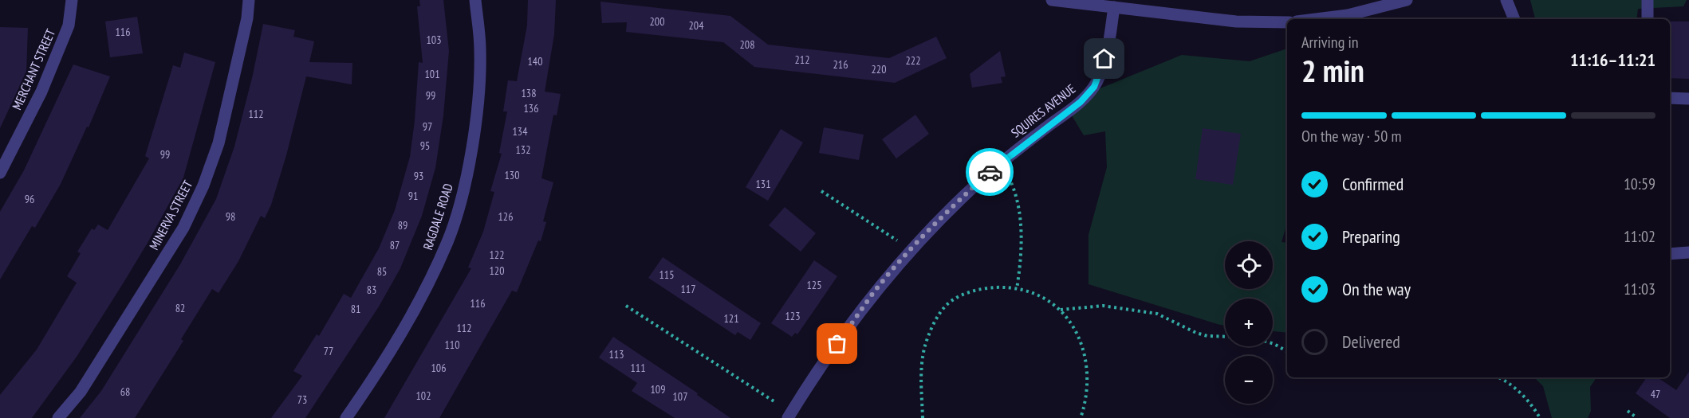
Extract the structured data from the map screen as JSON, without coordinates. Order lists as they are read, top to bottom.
{
  "streets": {
    "street": [
      "MERCHANT STREET",
      "SQUIRES AVENUE",
      "MINERVA STREET",
      "RAGDALE ROAD"
    ]
  },
  "house_numbers": [
    "200",
    "204",
    "116",
    "103",
    "208",
    "212",
    "222",
    "140",
    "216",
    "220",
    "101",
    "138",
    "99",
    "136",
    "112",
    "97",
    "134",
    "95",
    "132",
    "99",
    "130",
    "93",
    "131",
    "91",
    "96",
    "98",
    "126",
    "89",
    "87",
    "122",
    "120",
    "85",
    "115",
    "125",
    "117",
    "83",
    "116",
    "82",
    "81",
    "123",
    "121",
    "112",
    "110",
    "77",
    "113",
    "106",
    "111",
    "109",
    "68",
    "47",
    "102",
    "107",
    "73"
  ],
  "page": {
    "heading": ["2 min", "Arriving in", "11:16–11:21"],
    "bar": "On the way · 50 m",
    "list": [
      ["Confirmed", "10:59"],
      ["Preparing", "11:02"],
      ["On the way", "11:03"],
      "Delivered"
    ],
    "map_buttons": ["+", "−"]
  }
}
